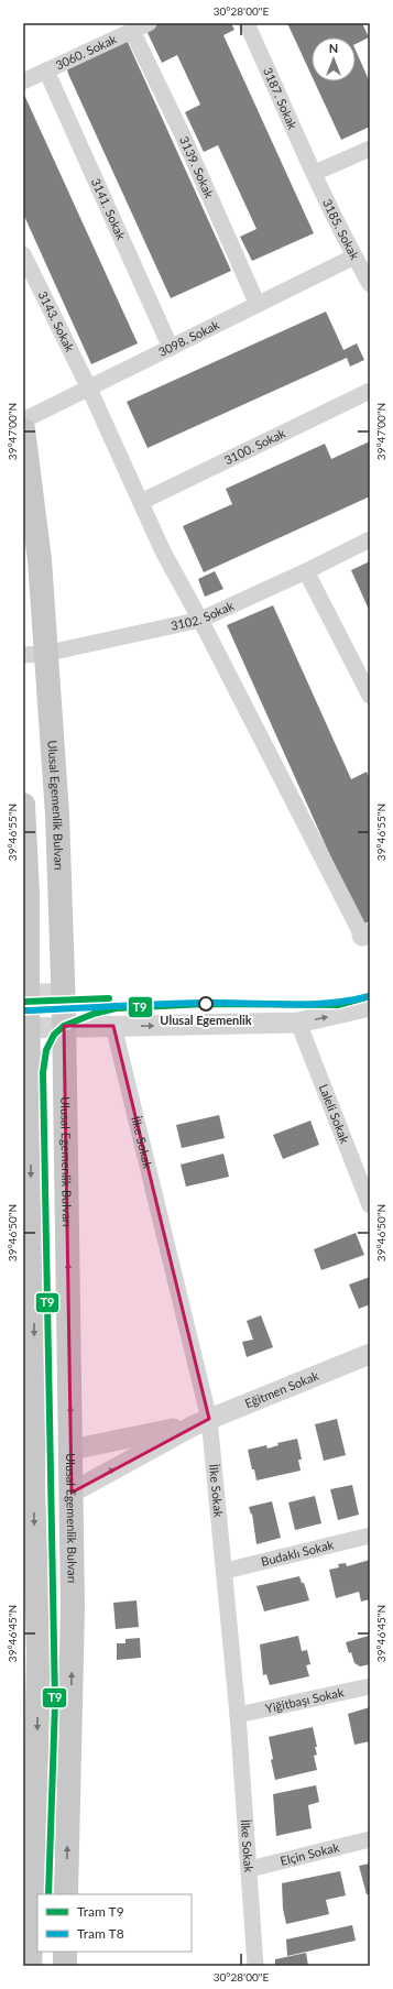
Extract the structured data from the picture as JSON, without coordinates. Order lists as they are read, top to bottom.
{
  "streets": {
    "main road": ["Ulusal Egemenlik Bulvarı"],
    "street": [
      "3060. Sokak",
      "3187. Sokak",
      "3139. Sokak",
      "3141. Sokak",
      "3185. Sokak",
      "3143. Sokak",
      "3098. Sokak",
      "3100. Sokak",
      "3102. Sokak",
      "Laleli Sokak",
      "İlke Sokak",
      "Eğitmen Sokak",
      "Budaklı Sokak",
      "Yiğitbaşı Sokak",
      "Elçin Sokak"
    ]
  },
  "crossings": [
    ["3060. Sokak", "3139. Sokak"],
    ["3060. Sokak", "3141. Sokak"],
    ["3187. Sokak", "3185. Sokak"],
    ["3139. Sokak", "3098. Sokak"],
    ["3141. Sokak", "3098. Sokak"],
    ["3185. Sokak", "3098. Sokak"],
    ["3143. Sokak", "3098. Sokak"],
    ["3143. Sokak", "3100. Sokak"],
    ["3143. Sokak", "3102. Sokak"],
    ["3102. Sokak", "Ulusal Egemenlik Bulvarı"],
    ["Ulusal Egemenlik Bulvarı", "Eğitmen Sokak"],
    ["İlke Sokak", "Eğitmen Sokak"],
    ["İlke Sokak", "Budaklı Sokak"],
    ["İlke Sokak", "Yiğitbaşı Sokak"],
    ["İlke Sokak", "Elçin Sokak"]
  ],
  "places": ["Ulusal Egemenlik"],
  "lines": ["tram line T9", "tram line T8"],
  "legend": ["Tram T9", "Tram T8"],
  "north": "top",
  "coordinates": [
    "30°28'00\"E",
    "39°47'00\"N",
    "39°46'55\"N",
    "39°46'50\"N",
    "39°46'45\"N"
  ]
}
